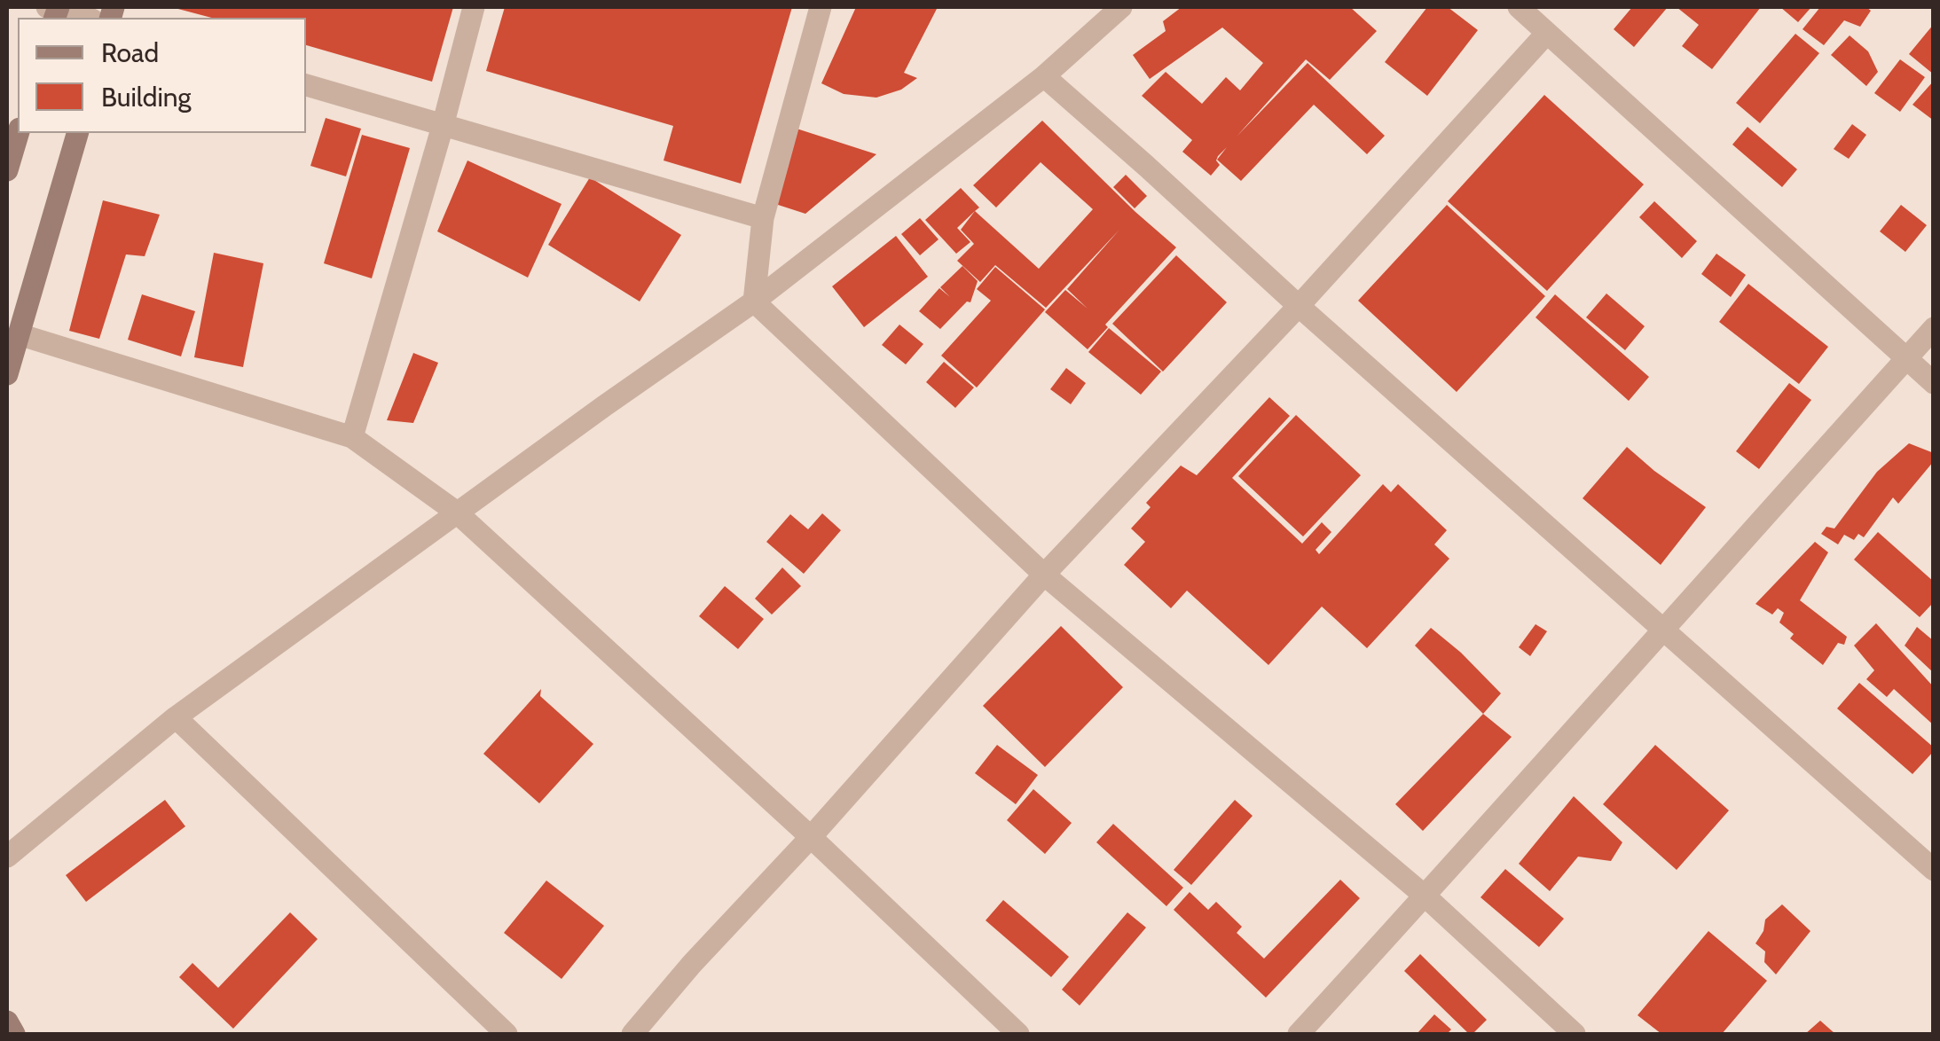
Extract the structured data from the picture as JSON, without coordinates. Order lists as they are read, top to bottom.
{
  "legend": ["Road", "Building"]
}
